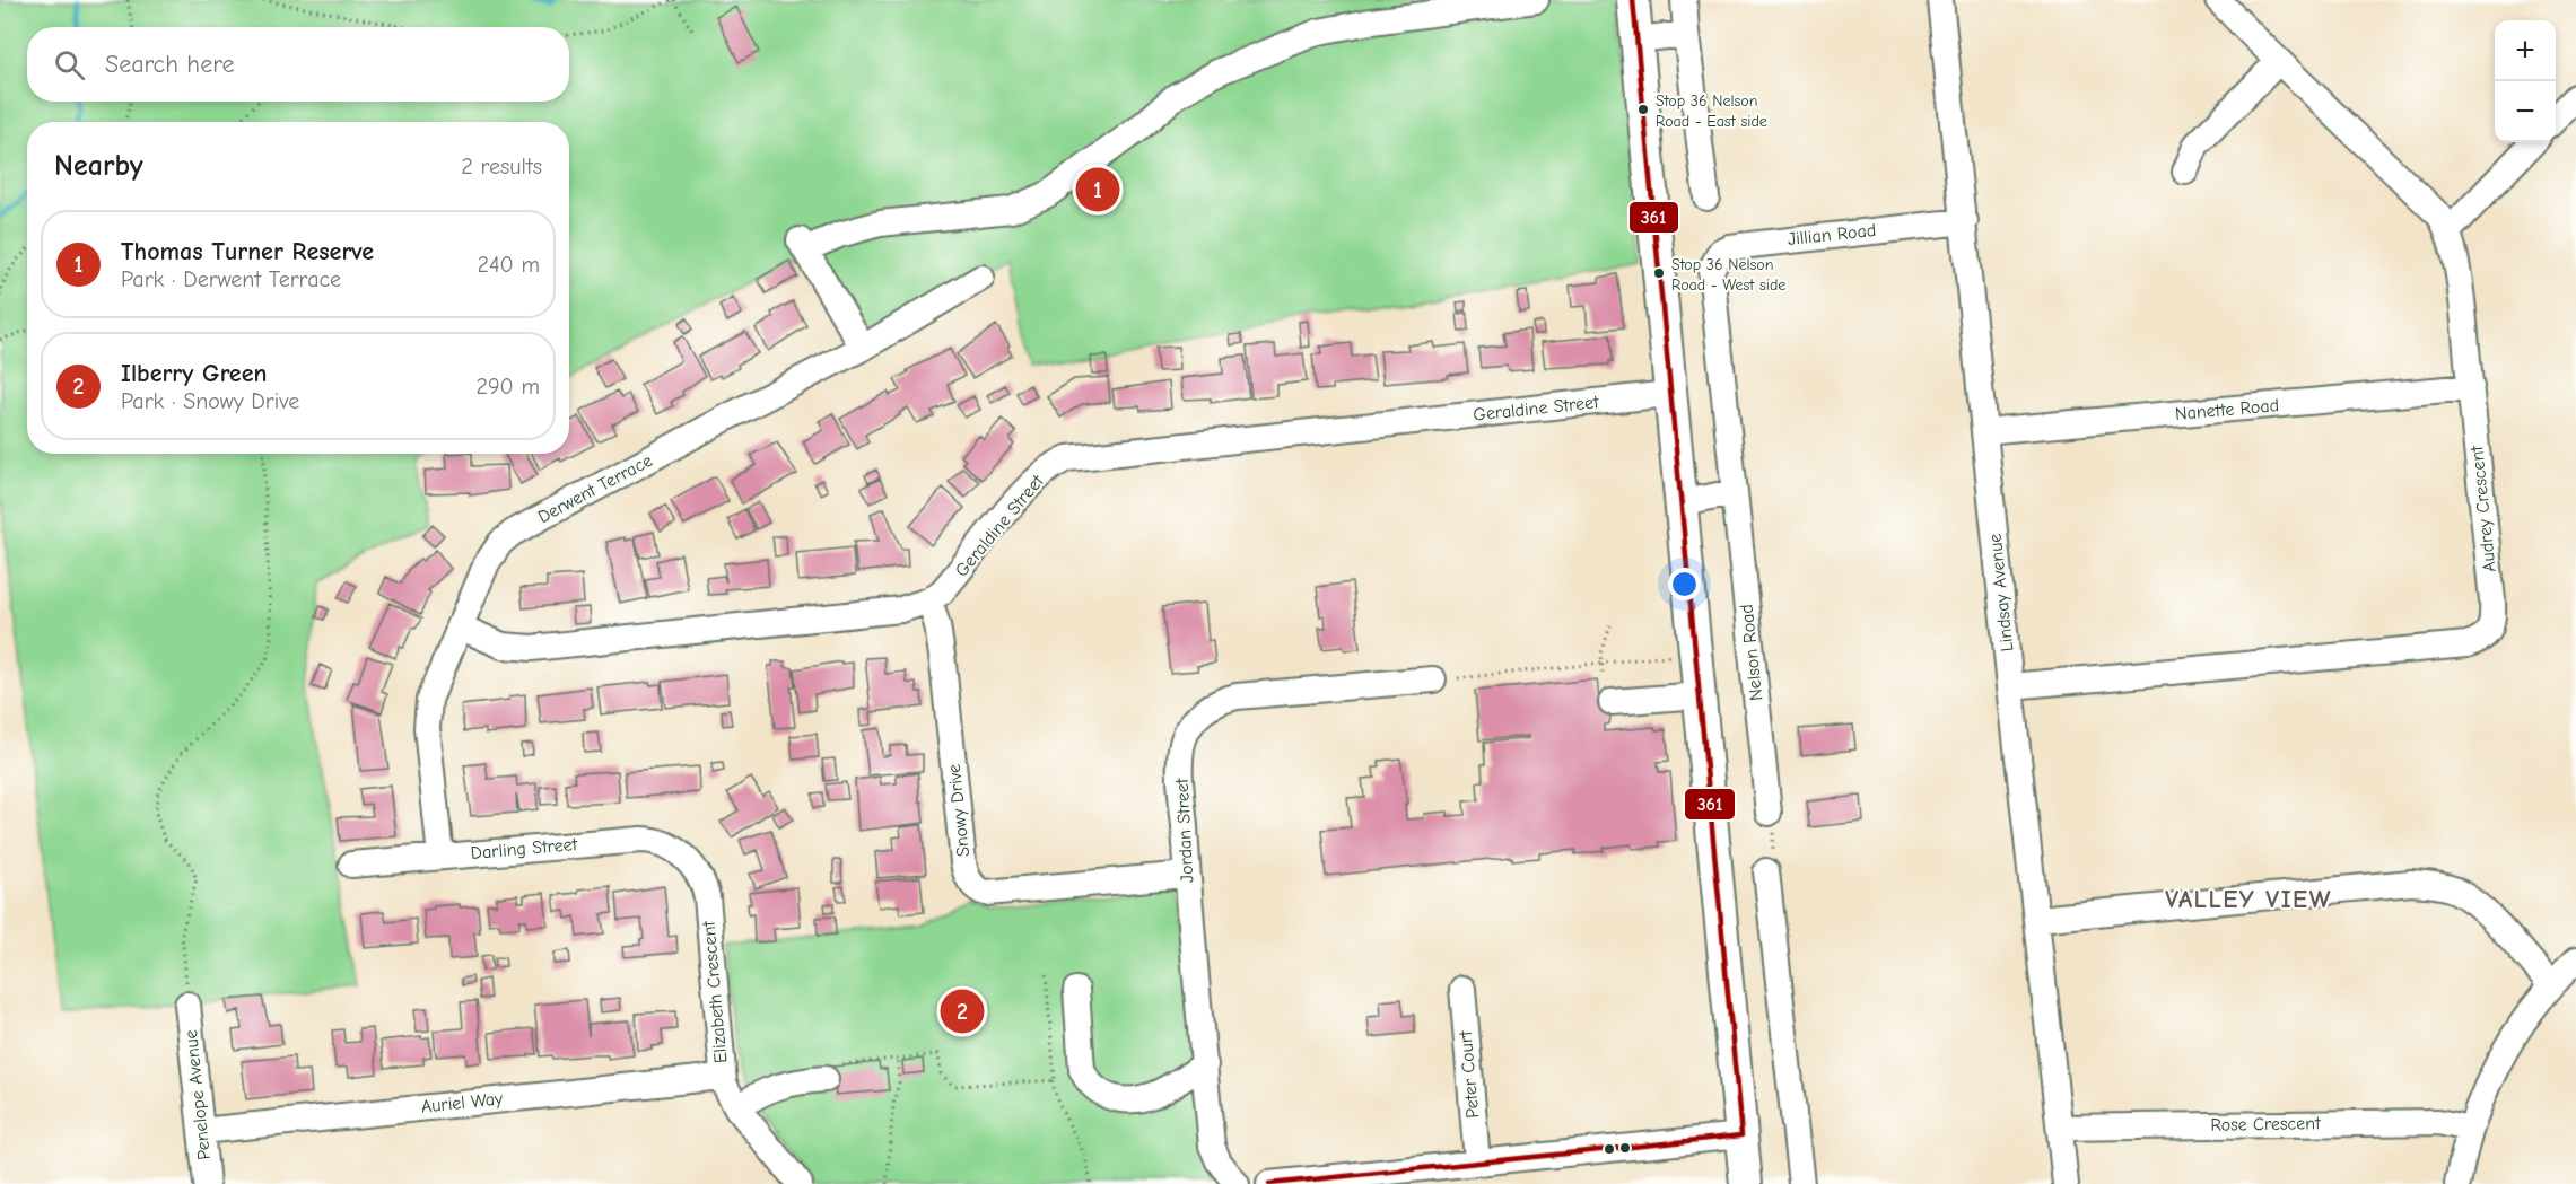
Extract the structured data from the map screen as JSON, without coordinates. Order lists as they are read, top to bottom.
{
  "streets": {
    "street": [
      "Jillian Road",
      "Geraldine Street",
      "Nanette Road",
      "Derwent Terrace",
      "Audrey Crescent",
      "Lindsay Avenue",
      "Nelson Road",
      "Snowy Drive",
      "Jordan Street",
      "Darling Street",
      "Elizabeth Crescent",
      "Peter Court",
      "Penelope Avenue",
      "Auriel Way",
      "Rose Crescent"
    ]
  },
  "crossings": [
    ["Jillian Road", "Lindsay Avenue"],
    ["Jillian Road", "Nelson Road"],
    ["Geraldine Street", "Derwent Terrace"],
    ["Geraldine Street", "Snowy Drive"],
    ["Nanette Road", "Audrey Crescent"],
    ["Nanette Road", "Lindsay Avenue"],
    ["Derwent Terrace", "Darling Street"],
    ["Audrey Crescent", "Lindsay Avenue"],
    ["Lindsay Avenue", "Rose Crescent"],
    ["Snowy Drive", "Jordan Street"],
    ["Darling Street", "Elizabeth Crescent"],
    ["Elizabeth Crescent", "Auriel Way"],
    ["Penelope Avenue", "Auriel Way"]
  ],
  "districts": ["VALLEY VIEW"],
  "places": ["Stop 36 Nelson Road - East side", "Stop 36 Nelson Road - West side"],
  "lines": ["transit line 361"],
  "page": {
    "map_buttons": ["+", "−"],
    "search": "Search here",
    "heading": ["Nearby", "2 results"],
    "pins": ["1", "2"],
    "list": [
      {
        "mark": "1",
        "name": "Thomas Turner Reserve",
        "note": "Park · Derwent Terrace",
        "value": "240 m"
      },
      {
        "mark": "2",
        "name": "Ilberry Green",
        "note": "Park · Snowy Drive",
        "value": "290 m"
      }
    ]
  }
}
